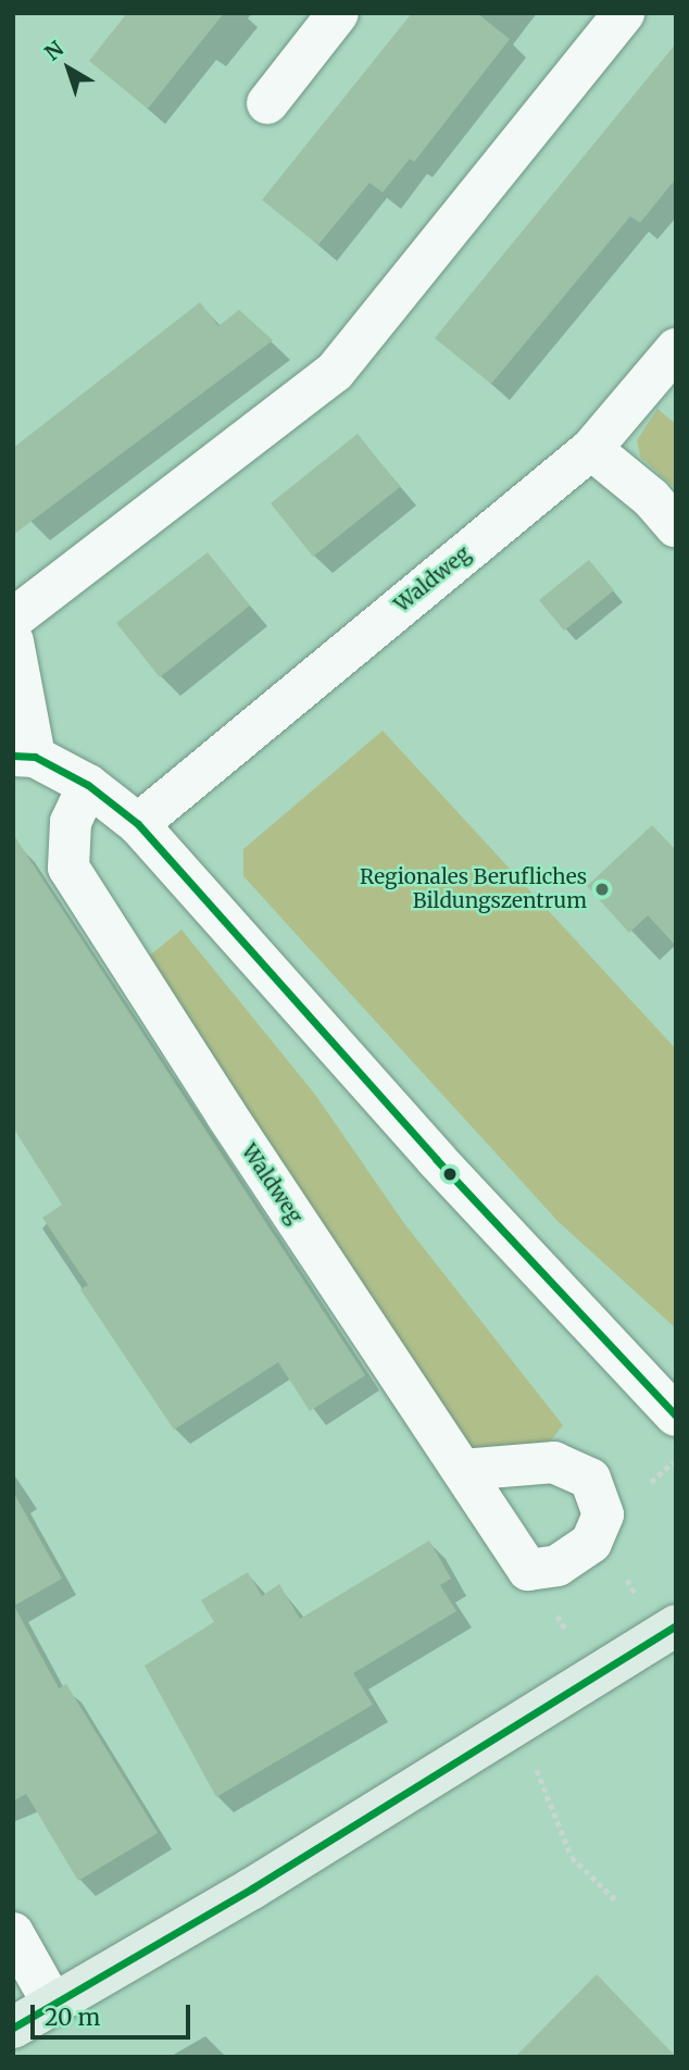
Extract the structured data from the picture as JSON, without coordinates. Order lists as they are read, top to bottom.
{
  "streets": {
    "street": ["Waldweg"]
  },
  "places": ["Regionales Berufliches Bildungszentrum"],
  "scale_bar": "20 m",
  "north": "top left"
}
